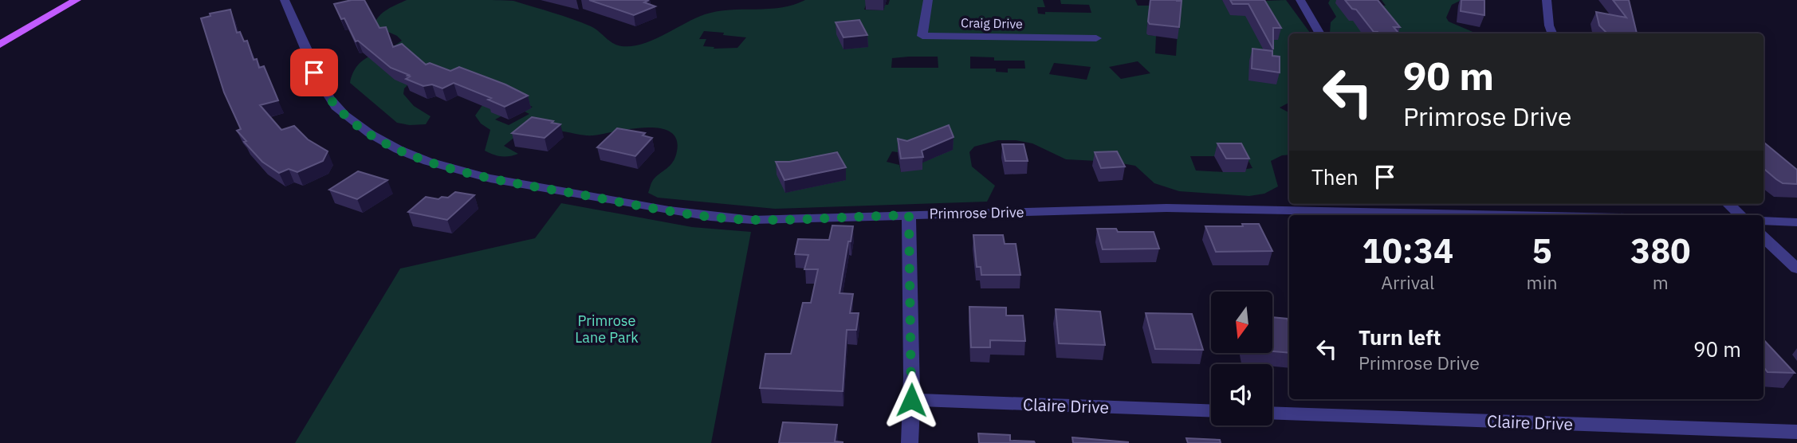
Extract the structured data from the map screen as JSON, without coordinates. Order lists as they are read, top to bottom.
{
  "streets": {
    "street": ["Craig Drive", "Primrose Drive", "Claire Drive"]
  },
  "parks": ["Primrose Lane Park"],
  "north": "bottom",
  "page": {
    "turn": ["90 m", "Primrose Drive"],
    "then": "Then",
    "eta": [
      "10:34",
      "Arrival",
      "5",
      "min",
      "380",
      "m"
    ],
    "list": [
      {
        "name": "Turn left",
        "note": "Primrose Drive",
        "value": "90 m"
      }
    ]
  }
}
